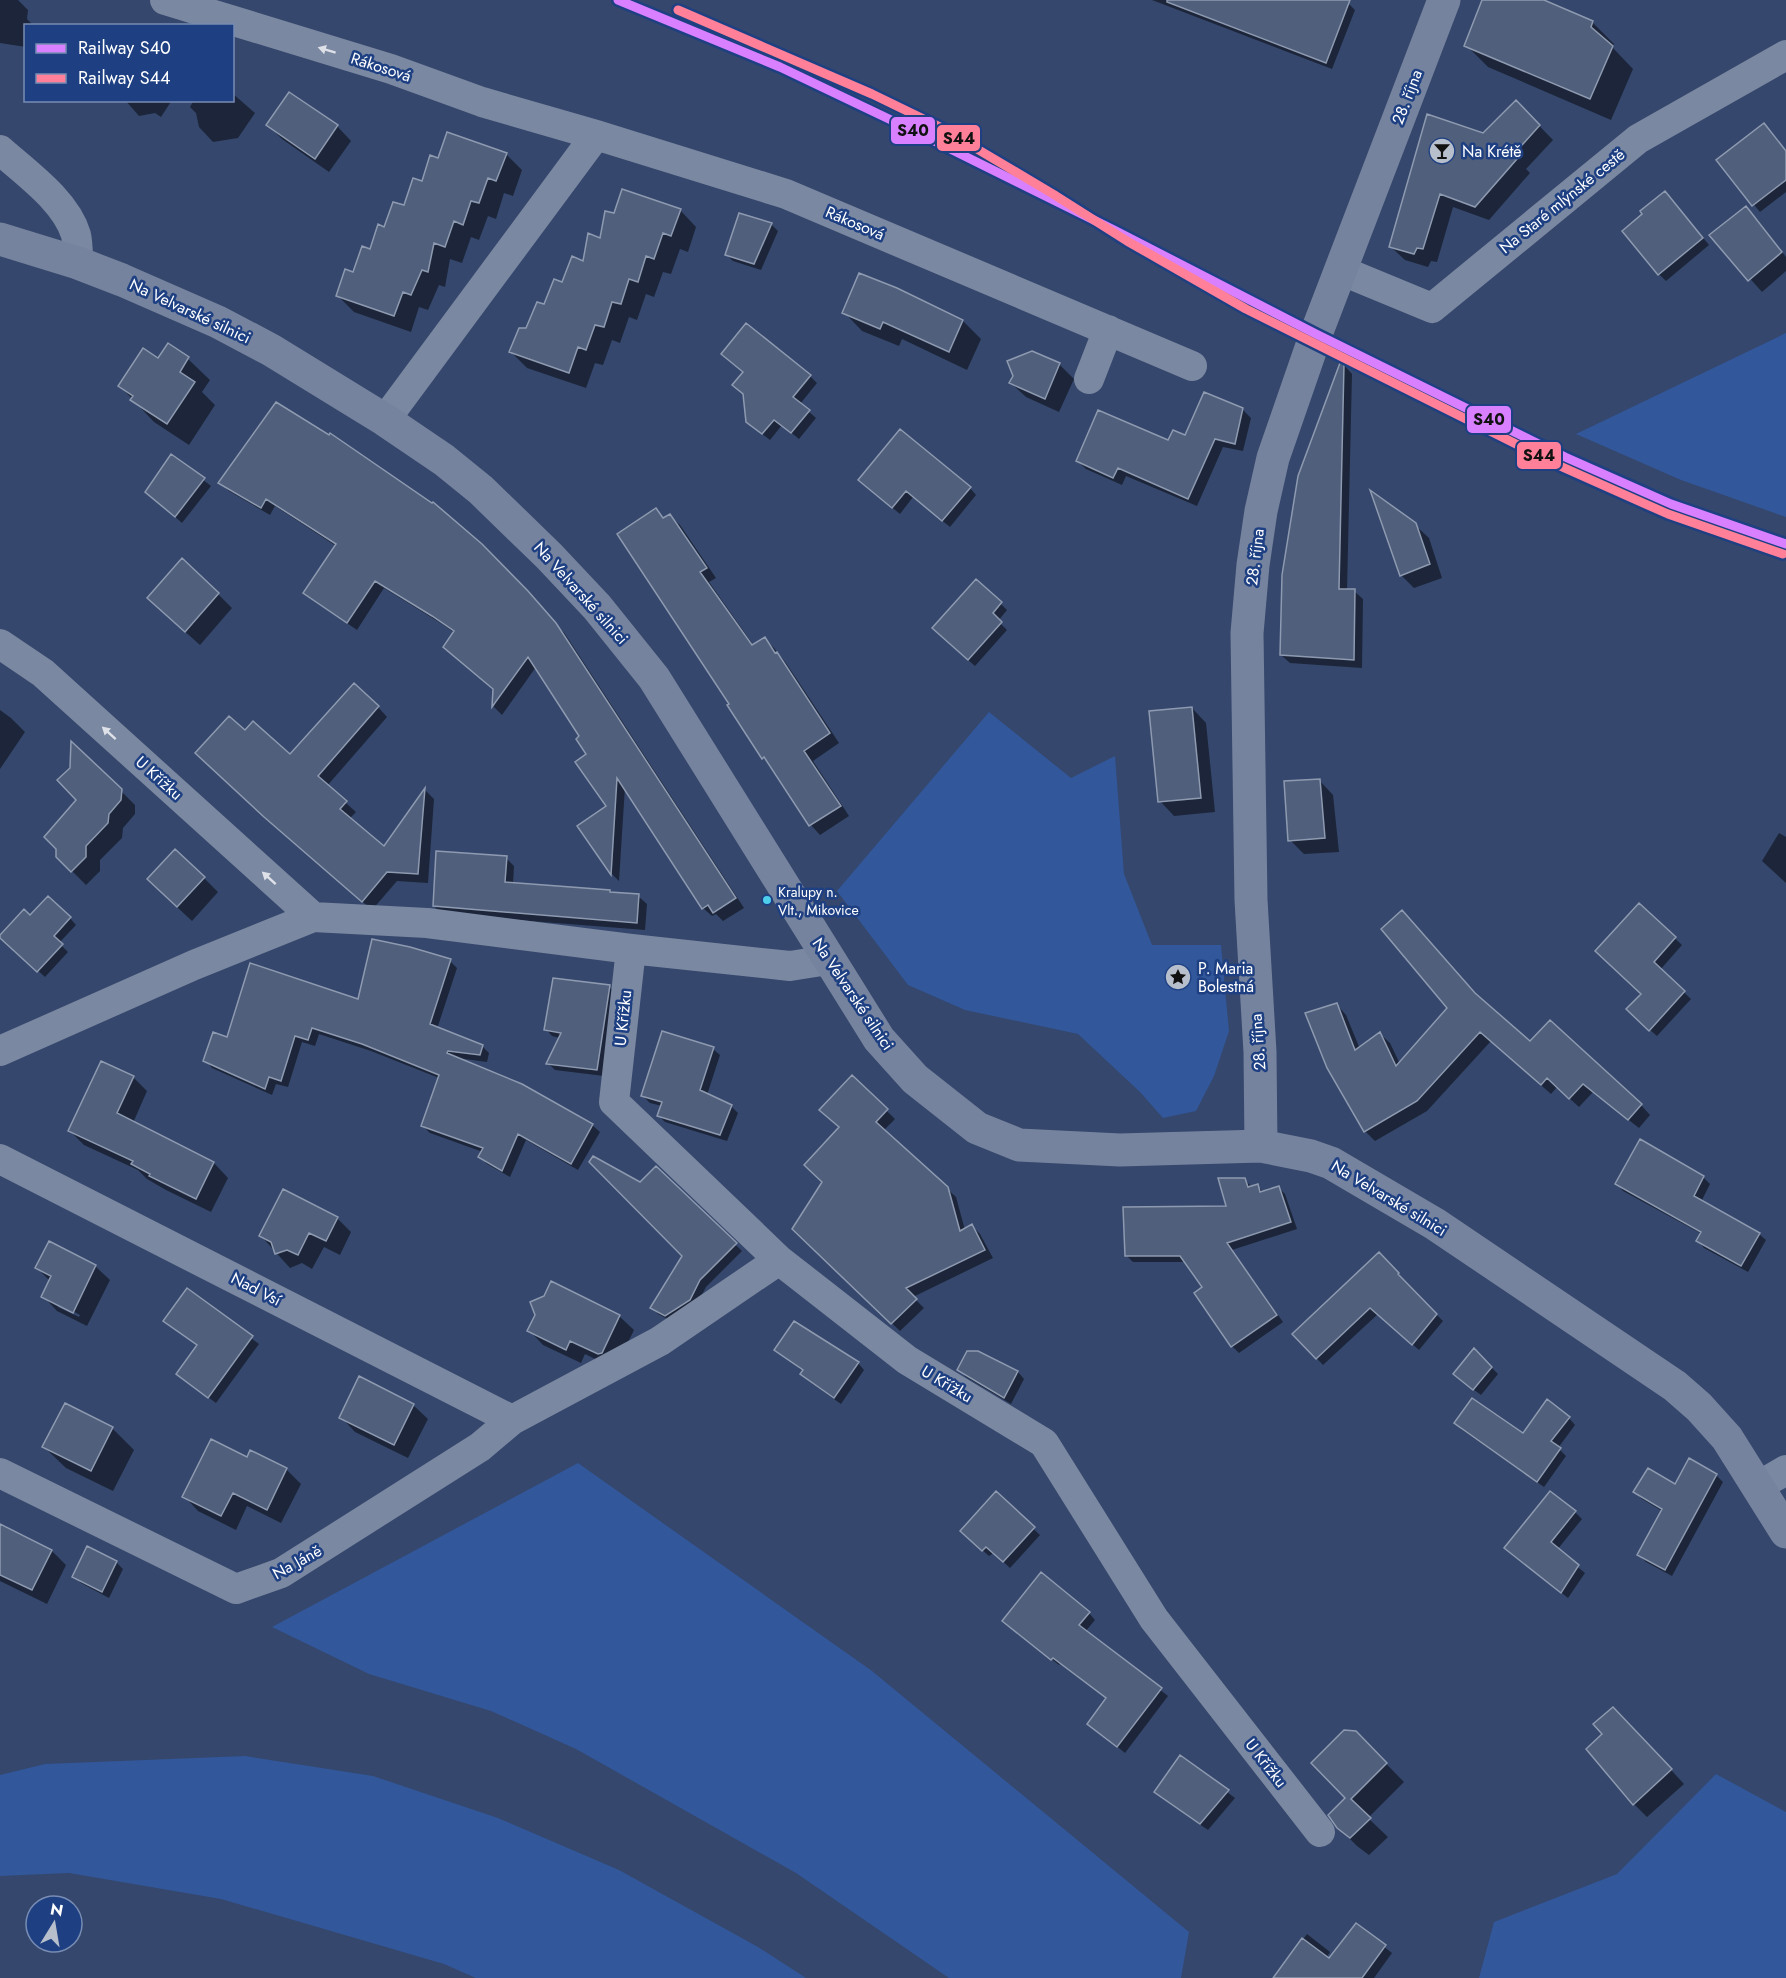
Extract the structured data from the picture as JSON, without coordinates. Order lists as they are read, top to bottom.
{
  "streets": {
    "main road": ["28. října", "Na Velvarské silnici"],
    "street": [
      "Rákosová",
      "Na Staré mlýnské cestě",
      "U Křížku",
      "Nad Vsí",
      "Na Jáně"
    ]
  },
  "crossings": [
    ["28. října", "Na Staré mlýnské cestě"],
    ["28. října", "Na Velvarské silnici"],
    ["U Křížku", "Na Jáně"],
    ["Nad Vsí", "Na Jáně"]
  ],
  "one_way": ["Rákosová"],
  "places": {
    "bar": ["Na Krétě"],
    "other": ["Kralupy n. Vlt., Mikovice"],
    "place": ["P. Maria Bolestná"]
  },
  "lines": ["rail line S40", "rail line S44"],
  "legend": ["Railway S40", "Railway S44"],
  "north": "top"
}
